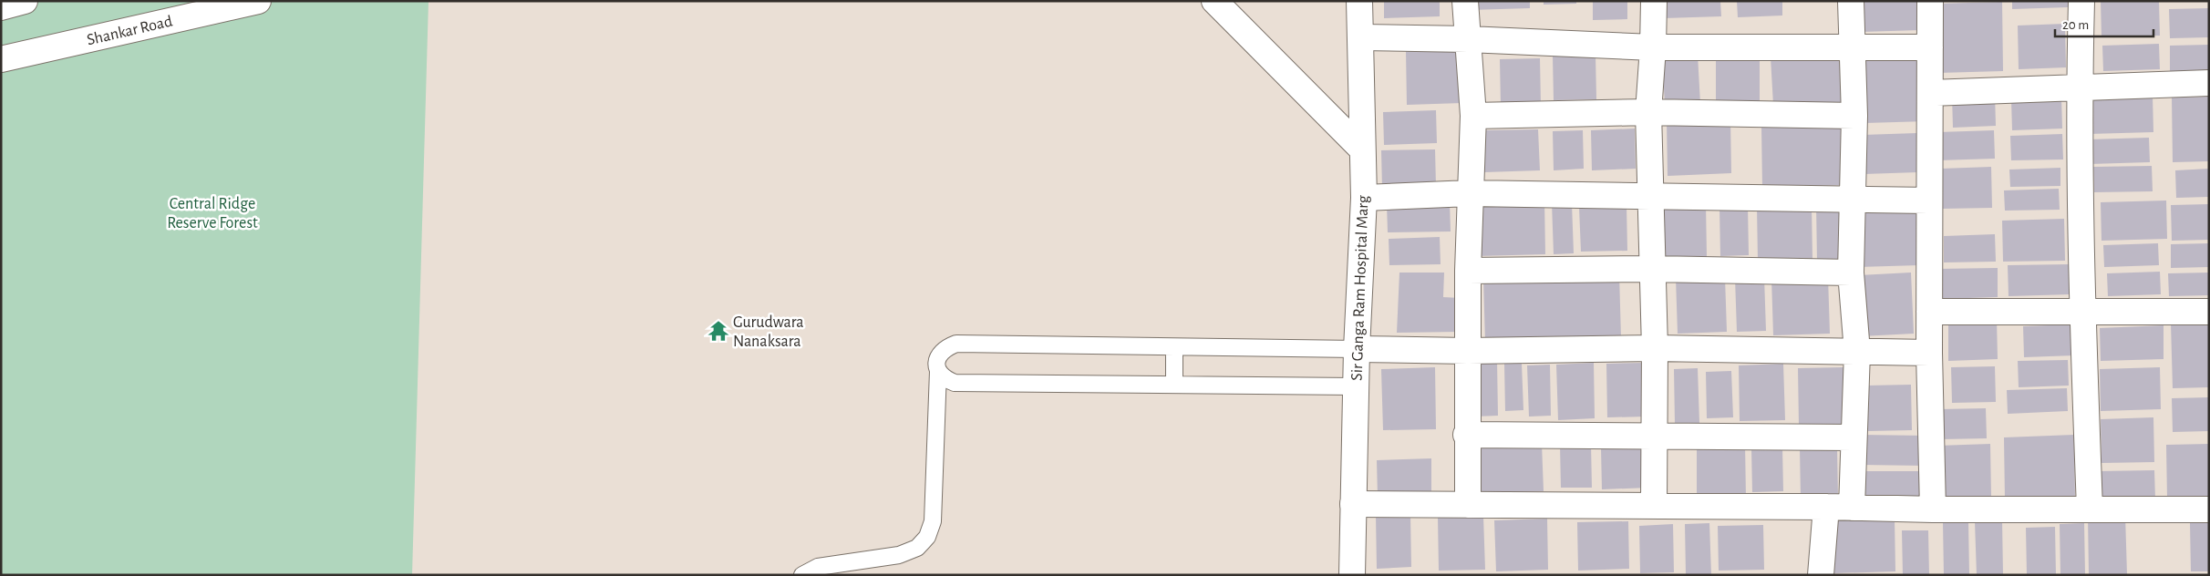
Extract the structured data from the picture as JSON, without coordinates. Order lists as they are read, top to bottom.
{
  "streets": {
    "street": ["Shankar Road", "Sir Ganga Ram Hospital Marg"]
  },
  "parks": ["Central Ridge Reserve Forest"],
  "places": {
    "temple": ["Gurudwara Nanaksara"]
  },
  "scale_bar": "20 m"
}
